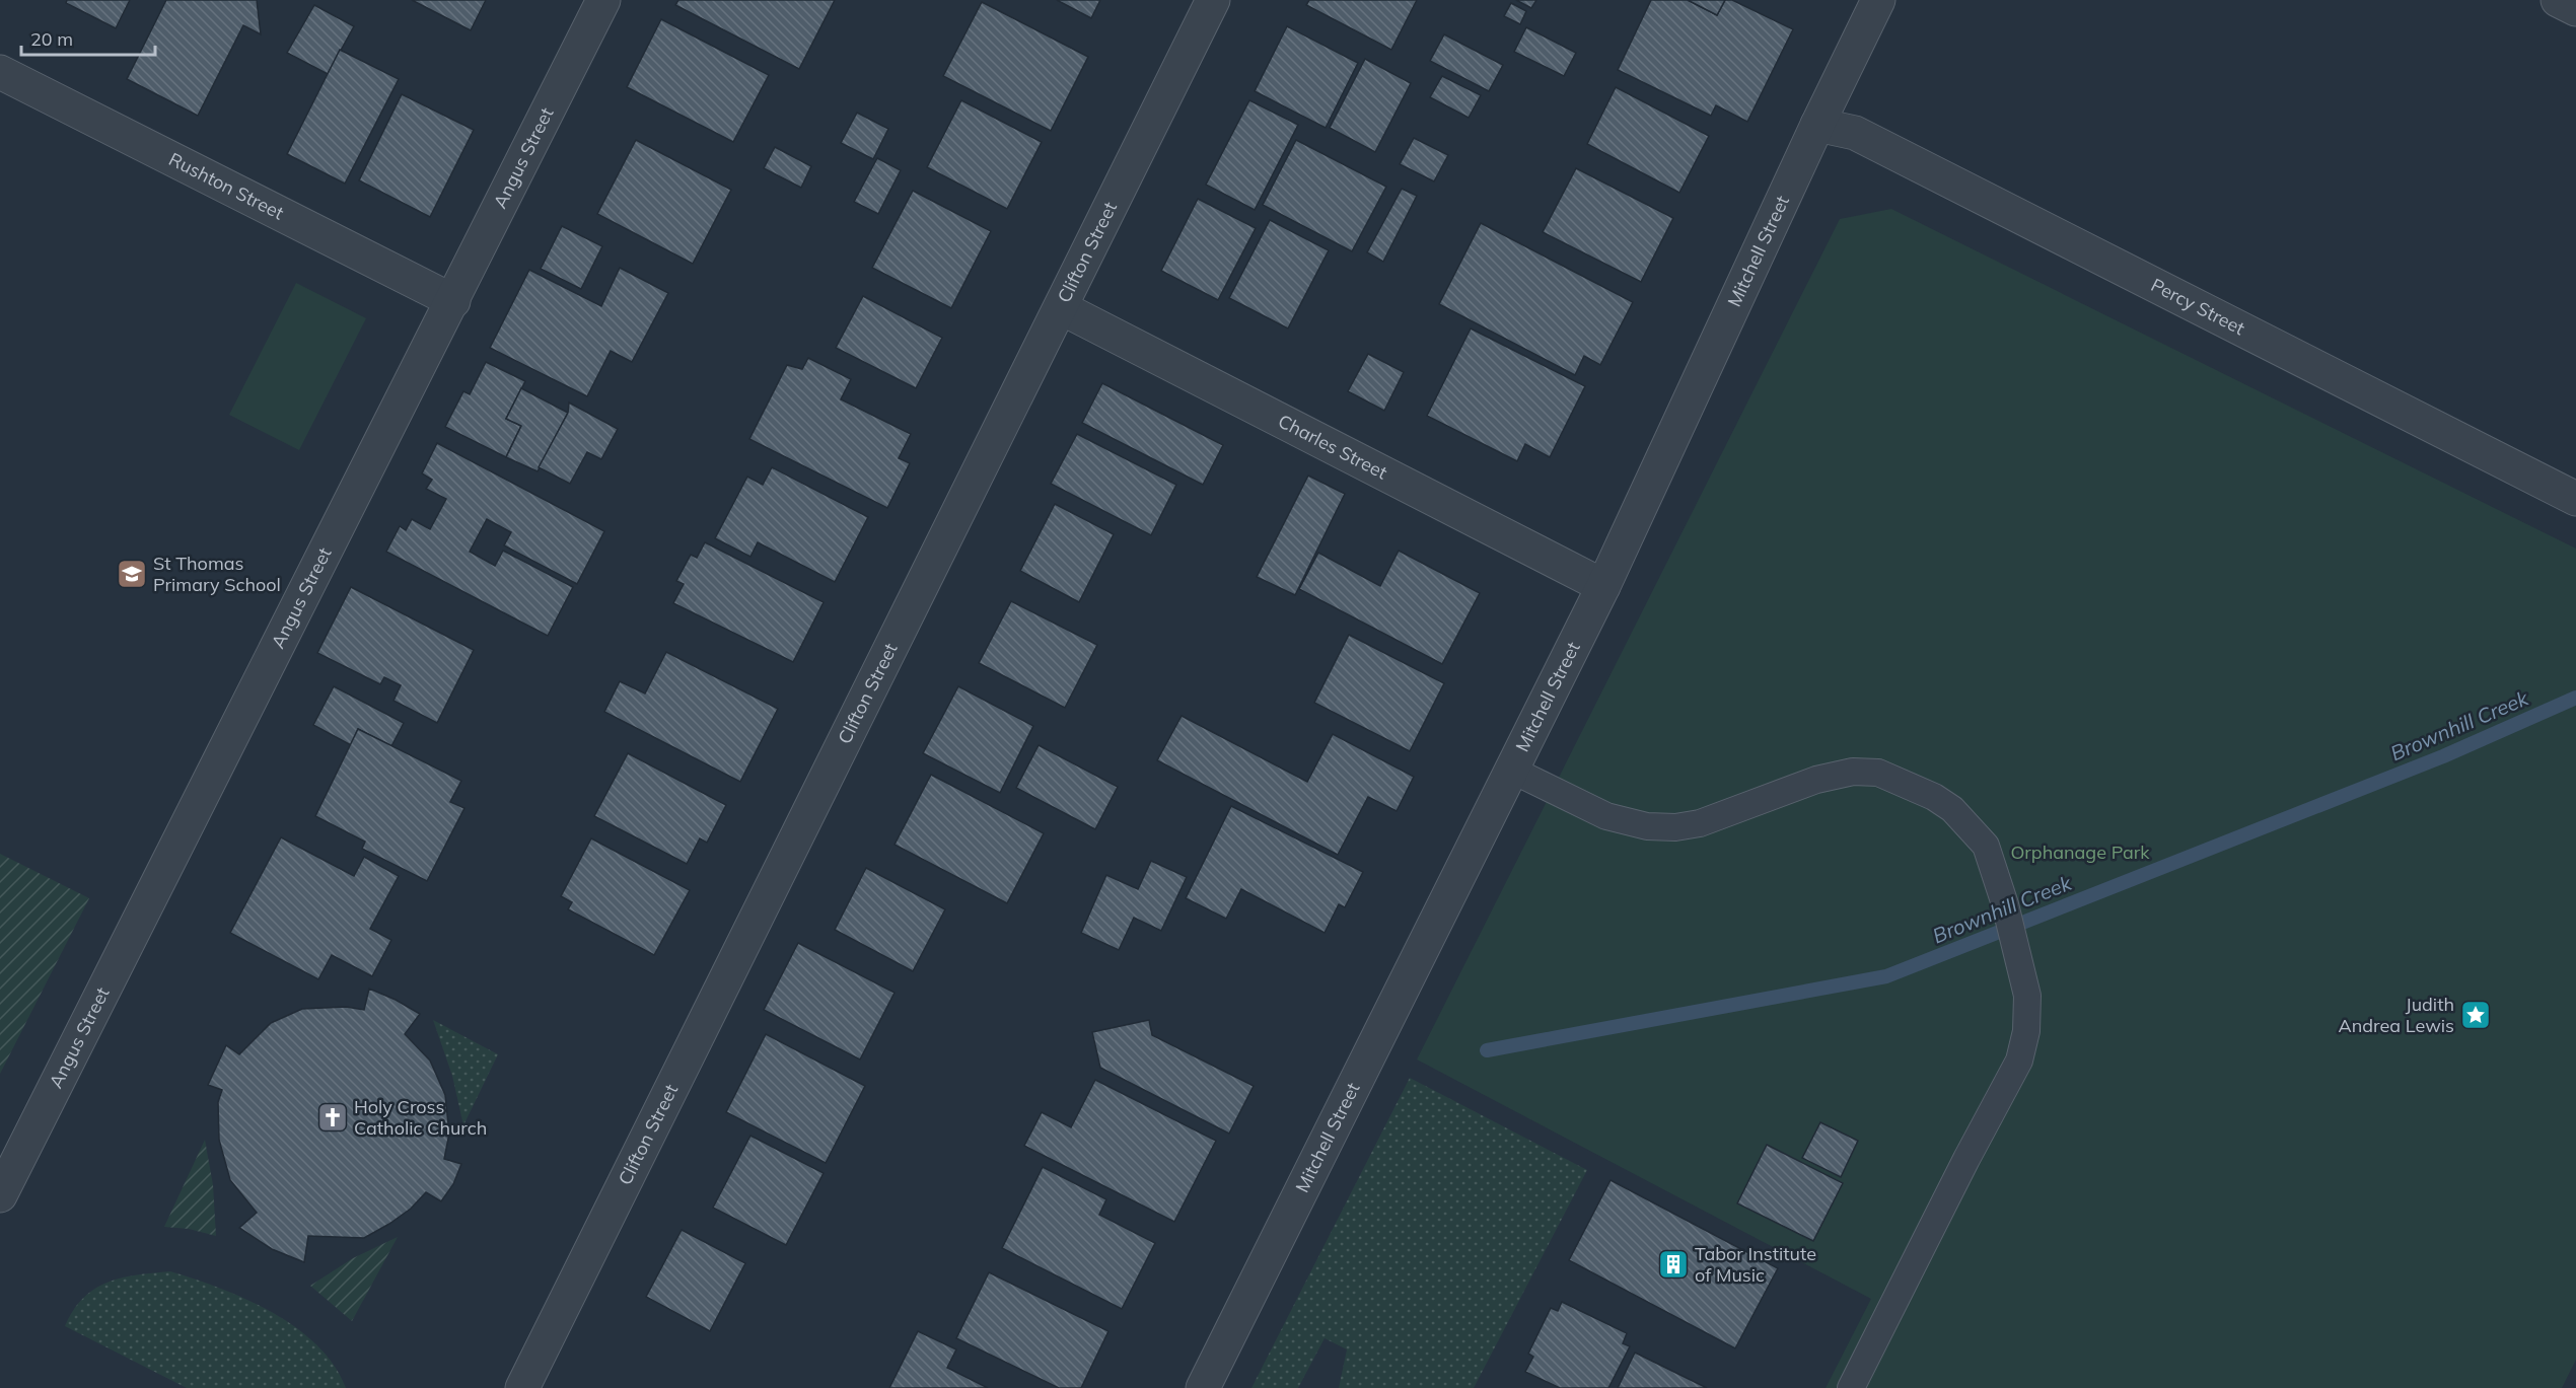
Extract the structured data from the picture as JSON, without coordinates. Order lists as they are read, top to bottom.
{
  "streets": {
    "street": [
      "Angus Street",
      "Rushton Street",
      "Mitchell Street",
      "Clifton Street",
      "Percy Street",
      "Charles Street"
    ]
  },
  "crossings": [
    ["Angus Street", "Rushton Street"],
    ["Mitchell Street", "Percy Street"],
    ["Mitchell Street", "Charles Street"],
    ["Clifton Street", "Charles Street"]
  ],
  "water": ["Brownhill Creek"],
  "parks": ["Orphanage Park"],
  "places": {
    "school or university": ["St Thomas Primary School"],
    "place": ["Judith Andrea Lewis"],
    "church": ["Holy Cross Catholic Church"],
    "building": ["Tabor Institute of Music"]
  },
  "scale_bar": "20 m"
}
